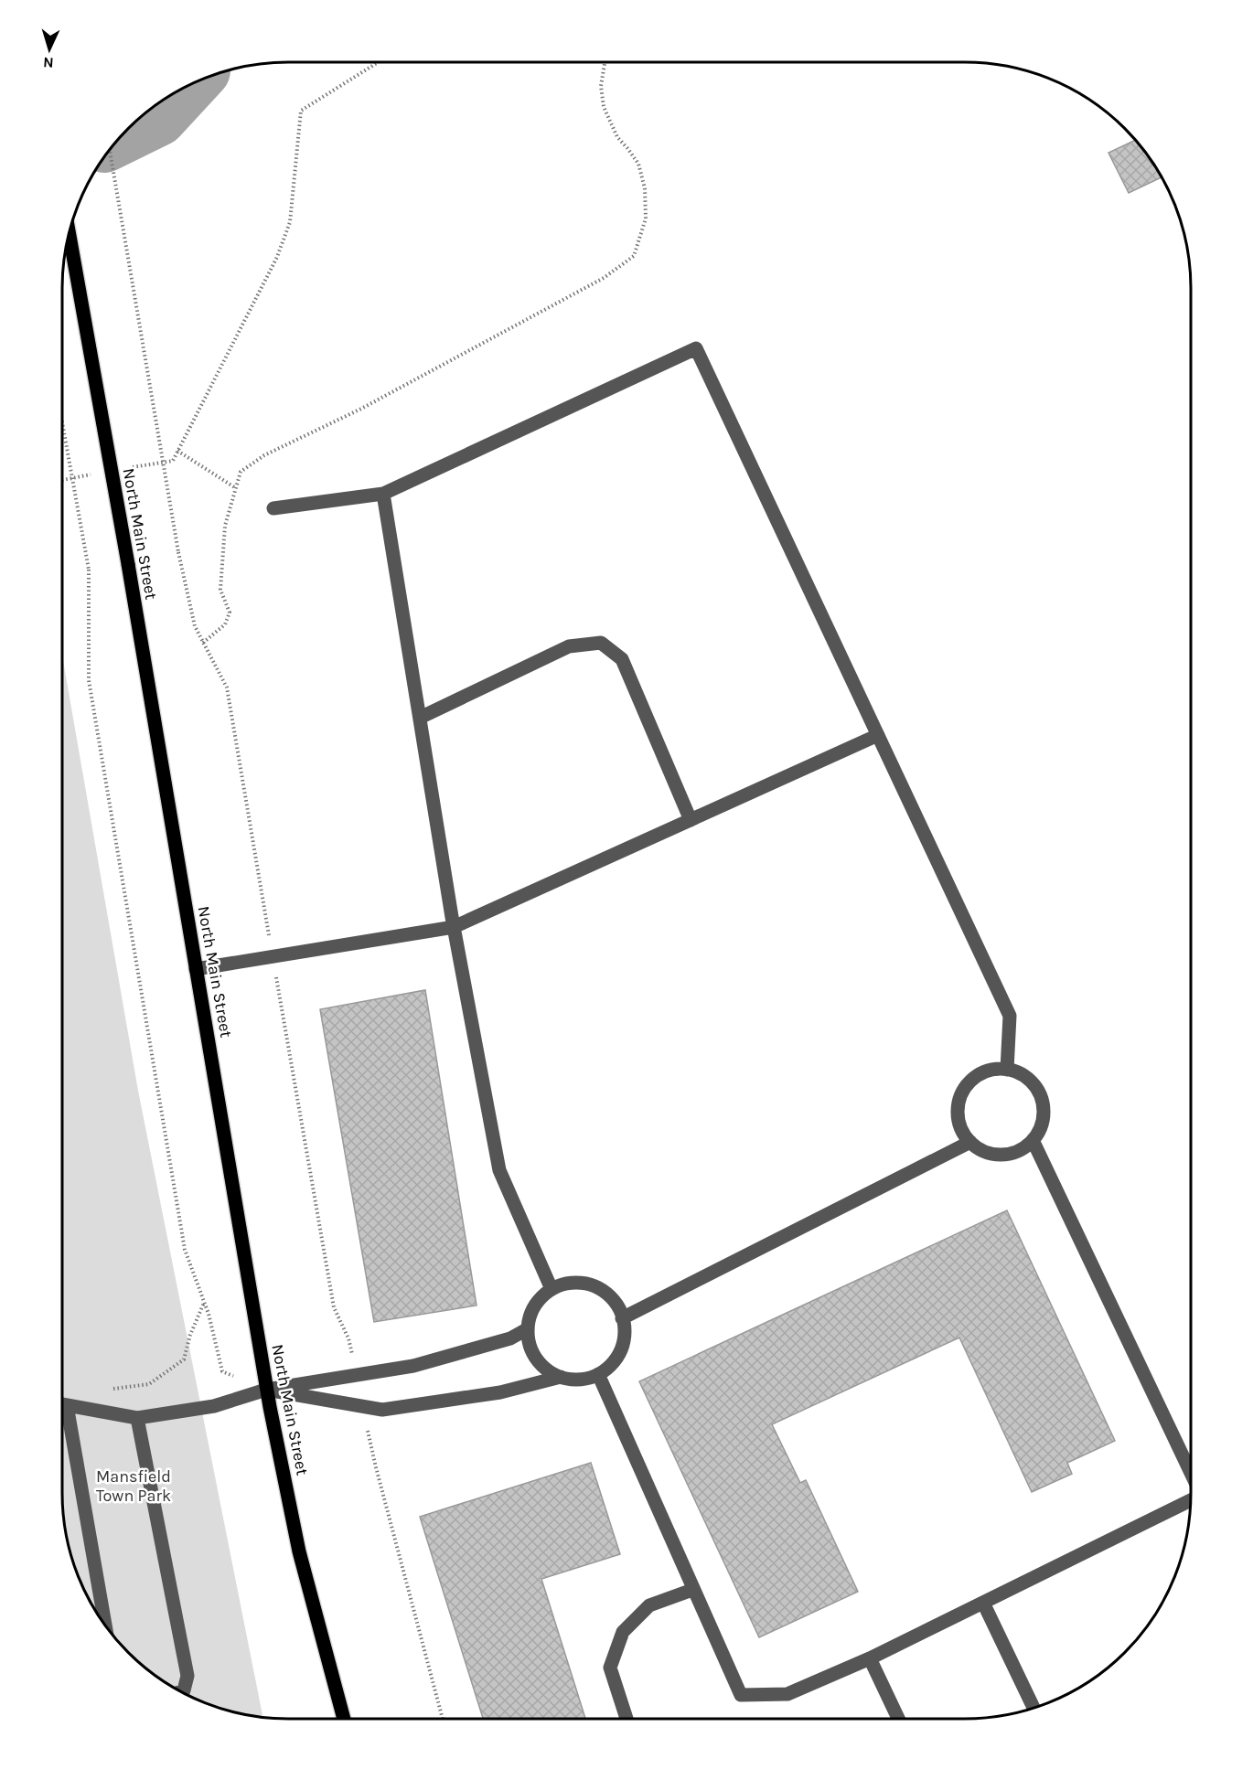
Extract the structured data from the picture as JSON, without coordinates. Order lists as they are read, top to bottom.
{
  "streets": {
    "main road": ["North Main Street"]
  },
  "parks": ["Mansfield Town Park"],
  "north": "bottom"
}
